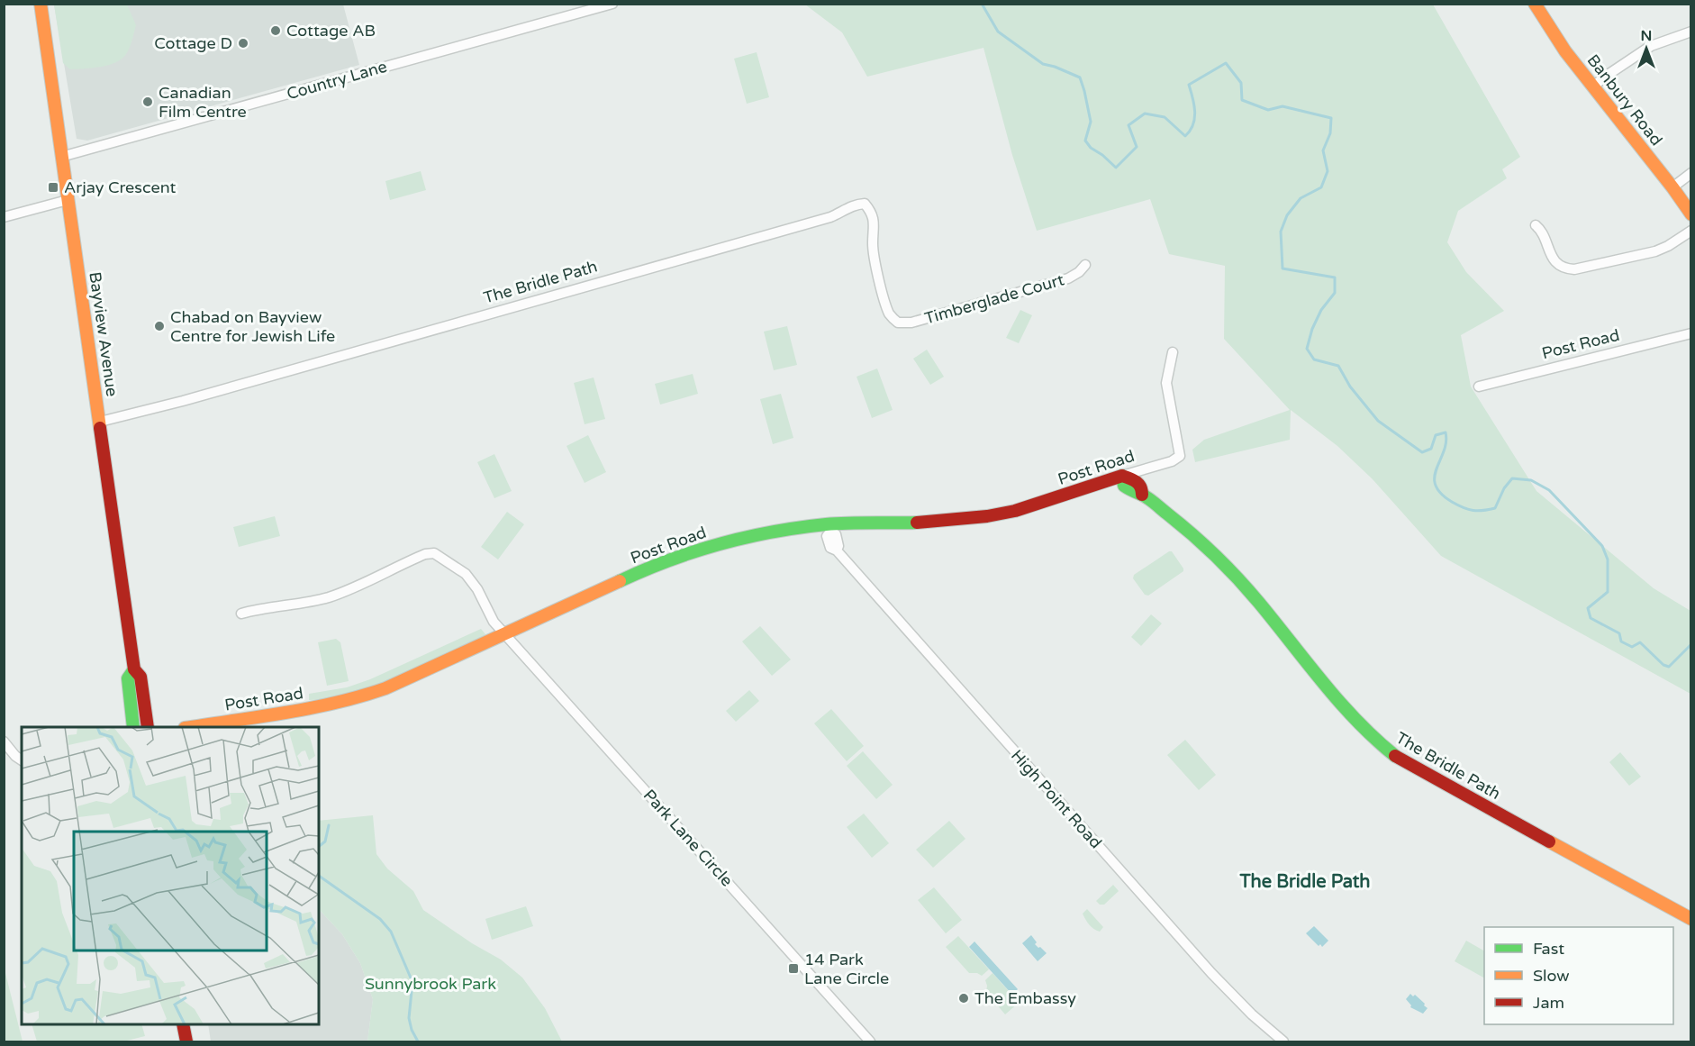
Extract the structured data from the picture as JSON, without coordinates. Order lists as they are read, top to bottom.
{
  "streets": {
    "street": [
      "Country Lane",
      "Banbury Road",
      "The Bridle Path",
      "Timberglade Court",
      "Bayview Avenue",
      "Post Road",
      "High Point Road",
      "Park Lane Circle"
    ]
  },
  "crossings": [
    ["Country Lane", "Bayview Avenue"],
    ["The Bridle Path", "Timberglade Court"],
    ["The Bridle Path", "Bayview Avenue"],
    ["The Bridle Path", "Post Road"],
    ["Post Road", "High Point Road"],
    ["Post Road", "Park Lane Circle"]
  ],
  "districts": ["The Bridle Path"],
  "parks": ["Sunnybrook Park"],
  "places": {
    "other": [
      "Cottage AB",
      "Cottage D",
      "Canadian Film Centre",
      "Chabad on Bayview Centre for Jewish Life",
      "The Embassy"
    ],
    "transit": ["Arjay Crescent", "14 Park Lane Circle"]
  },
  "legend": ["Fast", "Slow", "Jam"],
  "north": "top"
}
